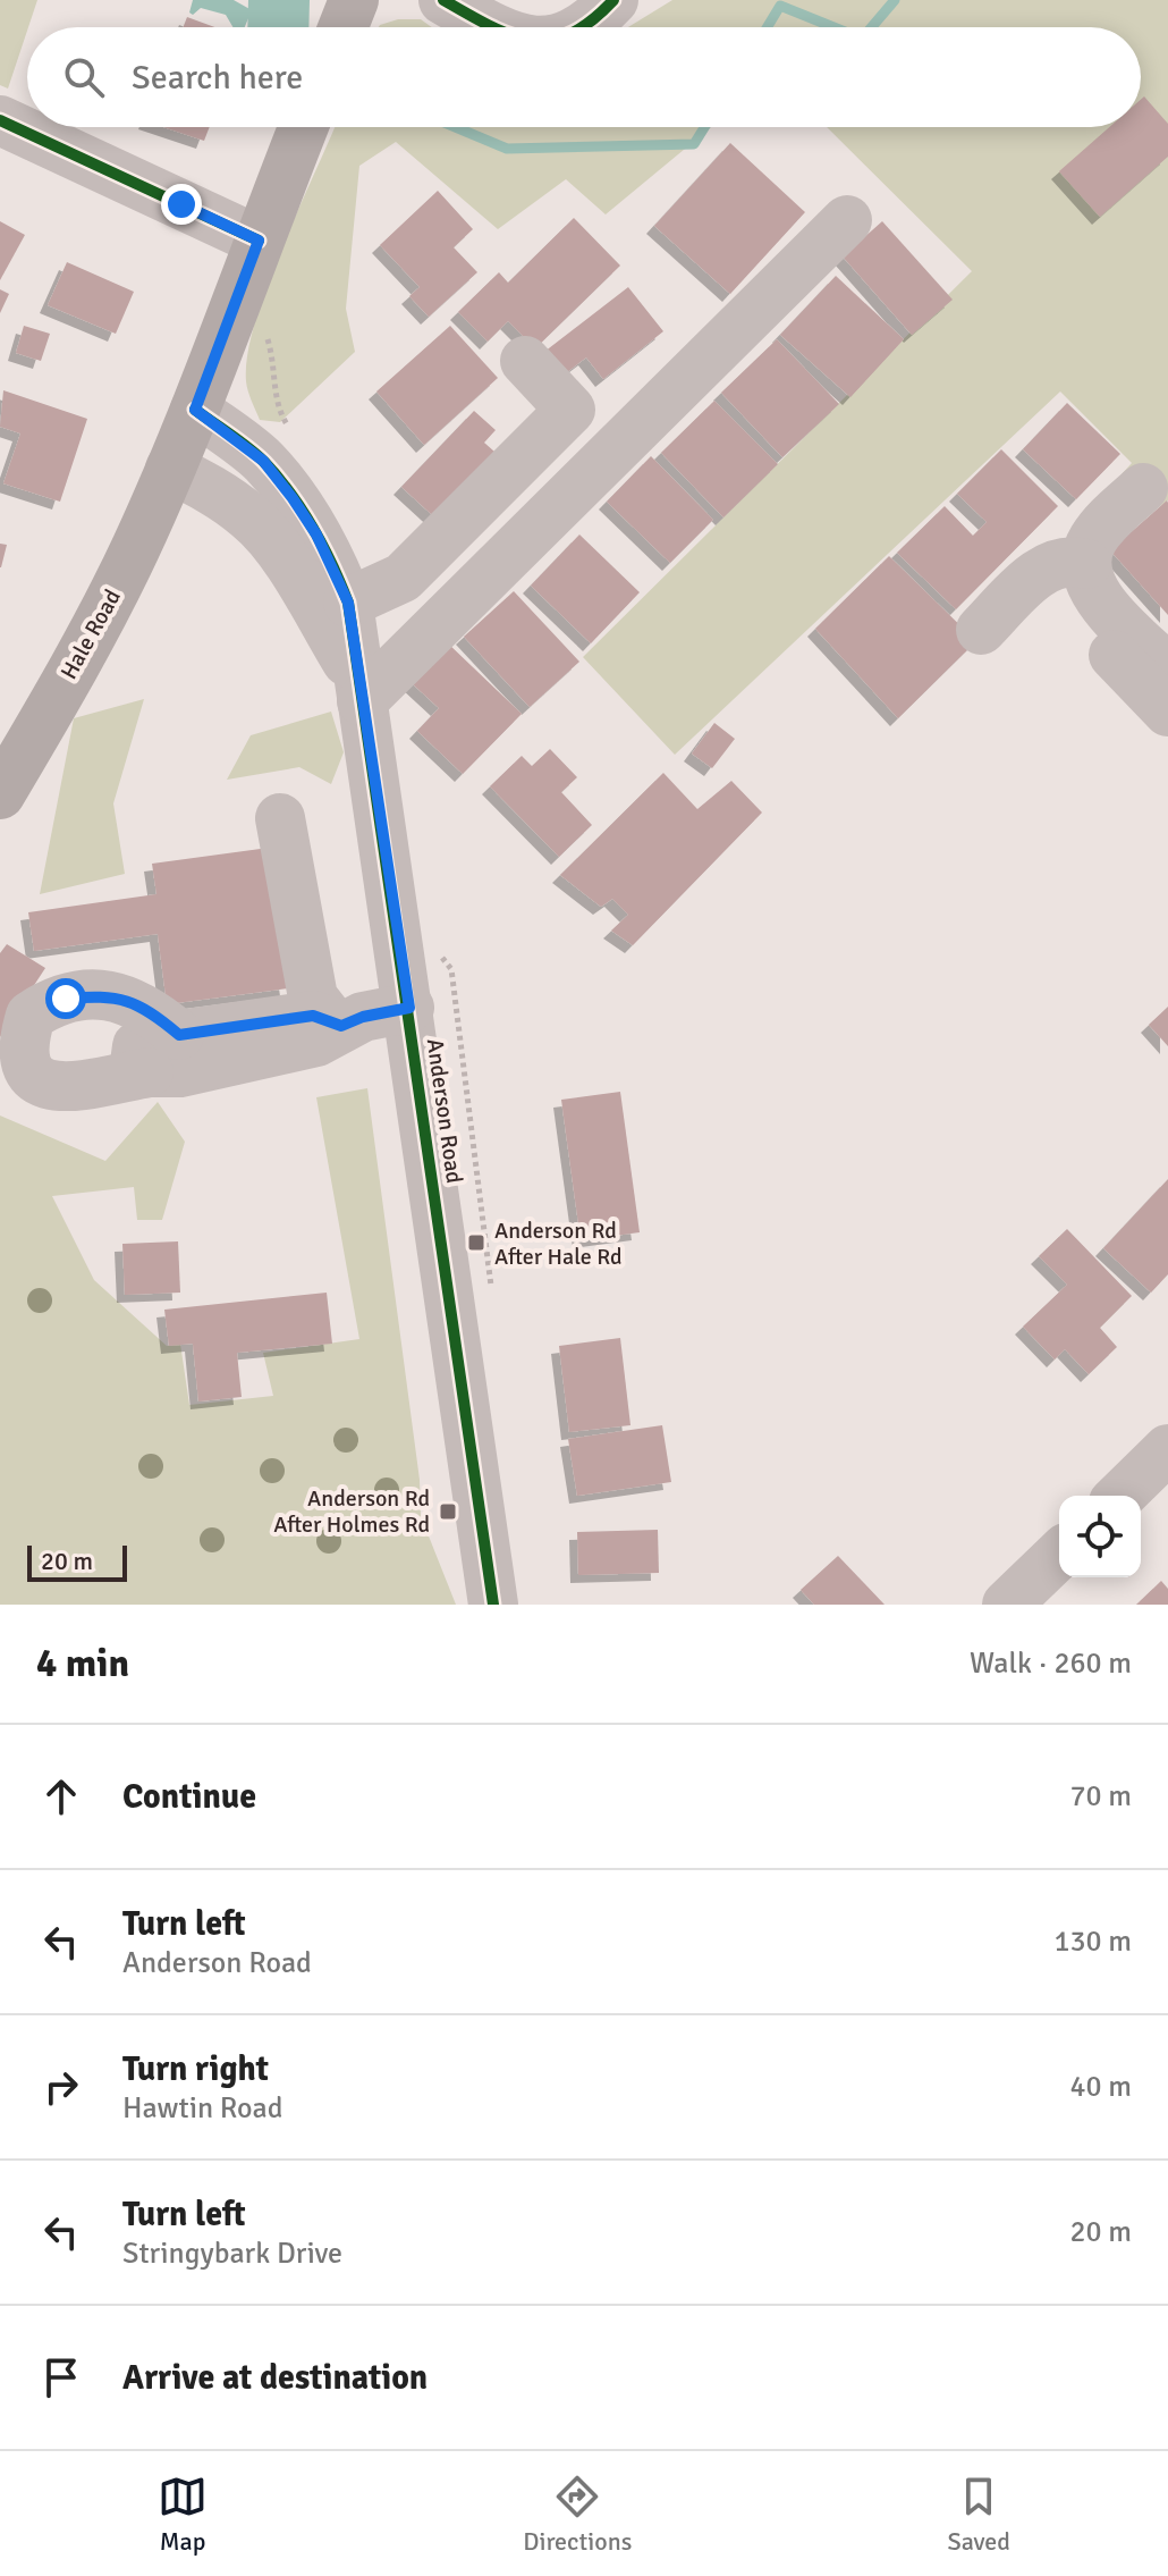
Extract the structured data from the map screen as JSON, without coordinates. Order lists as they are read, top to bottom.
{
  "streets": {
    "main road": ["Hale Road"],
    "street": ["Anderson Road"]
  },
  "crossings": [
    ["Hale Road", "Anderson Road"]
  ],
  "places": {
    "transit": ["Anderson Rd After Hale Rd", "Anderson Rd After Holmes Rd"]
  },
  "scale_bar": "20 m",
  "page": {
    "search": "Search here",
    "scale": "20 m",
    "heading": ["4 min", "Walk · 260 m"],
    "list": [
      ["Continue", "70 m"],
      ["Turn left", "Anderson Road", "130 m"],
      ["Turn right", "Hawtin Road", "40 m"],
      ["Turn left", "Stringybark Drive", "20 m"],
      "Arrive at destination"
    ],
    "nav": ["Map", "Directions", "Saved"]
  }
}
